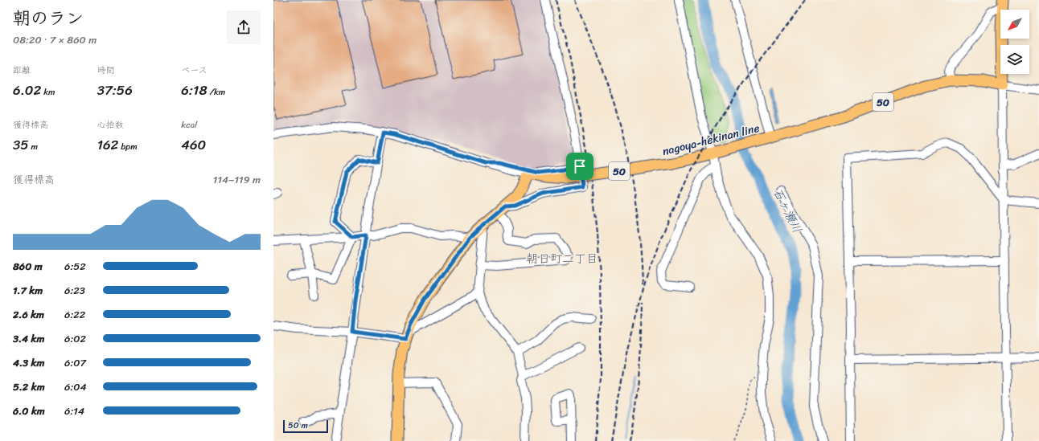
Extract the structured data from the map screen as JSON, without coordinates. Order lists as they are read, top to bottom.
{
  "streets": {
    "main road": ["50", "nagoya-hekinan line"]
  },
  "districts": ["朝日町二丁目"],
  "water": ["石ヶ瀬川"],
  "scale_bar": "50 m",
  "north": "bottom left",
  "page": {
    "heading": ["朝のラン", "08:20 · 7 × 860 m"],
    "stats": [
      ["距離", "6.02 km"],
      ["時間", "37:56"],
      ["ペース", "6:18 /km"],
      ["獲得標高", "35 m"],
      ["心拍数", "162 bpm"],
      ["kcal", "460"]
    ],
    "chart": ["獲得標高", "114–119 m"],
    "list": [
      {
        "name": "860 m",
        "note": "6:52"
      },
      {
        "name": "1.7 km",
        "note": "6:23"
      },
      {
        "name": "2.6 km",
        "note": "6:22"
      },
      {
        "name": "3.4 km",
        "note": "6:02"
      },
      {
        "name": "4.3 km",
        "note": "6:07"
      },
      {
        "name": "5.2 km",
        "note": "6:04"
      },
      {
        "name": "6.0 km",
        "note": "6:14"
      }
    ],
    "scale": "50 m"
  }
}
